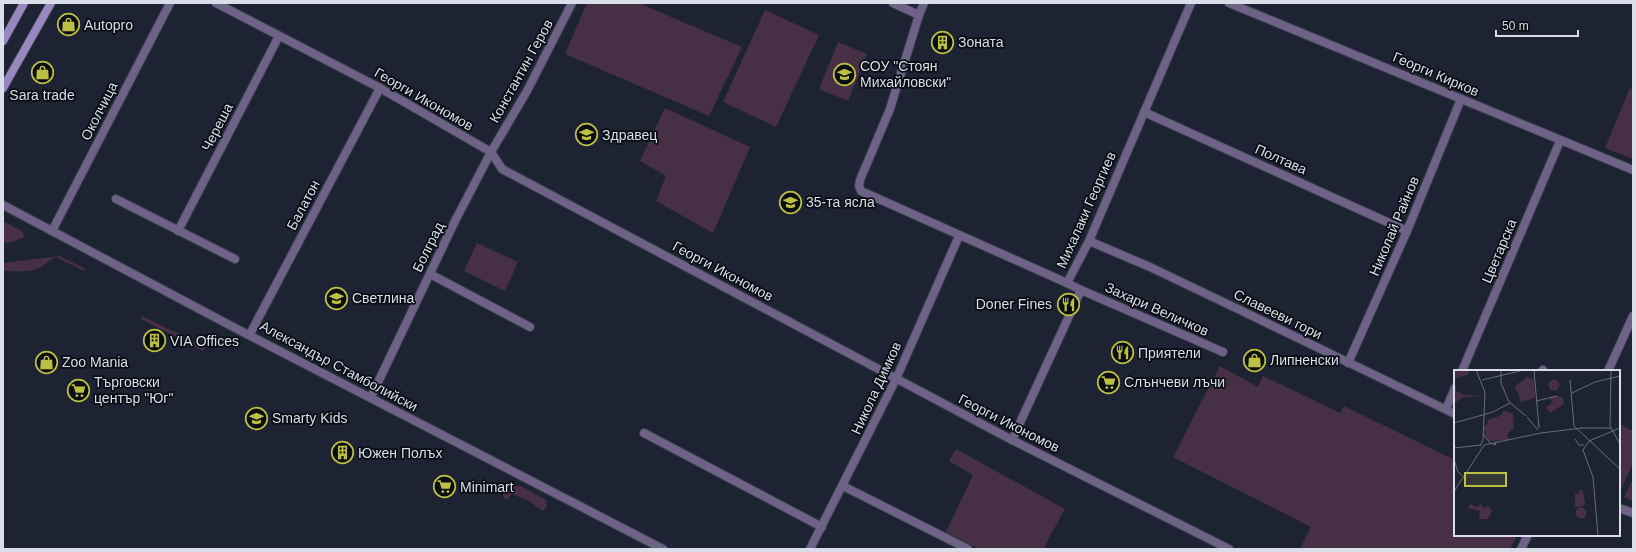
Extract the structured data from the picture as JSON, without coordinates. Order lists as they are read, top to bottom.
{
  "streets": {
    "street": [
      "Константин Геров",
      "Георги Кирков",
      "Георги Икономов",
      "Околчица",
      "Череша",
      "Полтава",
      "Балатон",
      "Михалаки Георгиев",
      "Николай Райнов",
      "Болград",
      "Цветарска",
      "Захари Величков",
      "Славееви гори",
      "Александър Стамболийски",
      "Никола Димков"
    ]
  },
  "crossings": [
    ["Константин Геров", "Георги Икономов"],
    ["Константин Геров", "Болград"],
    ["Георги Кирков", "Николай Райнов"],
    ["Георги Кирков", "Цветарска"],
    ["Георги Икономов", "Череша"],
    ["Георги Икономов", "Балатон"],
    ["Георги Икономов", "Болград"],
    ["Георги Икономов", "Никола Димков"],
    ["Околчица", "Александър Стамболийски"],
    ["Полтава", "Михалаки Георгиев"],
    ["Полтава", "Николай Райнов"],
    ["Балатон", "Александър Стамболийски"],
    ["Михалаки Георгиев", "Захари Величков"],
    ["Михалаки Георгиев", "Славееви гори"],
    ["Николай Райнов", "Славееви гори"],
    ["Болград", "Александър Стамболийски"]
  ],
  "places": {
    "shop": [
      "Autopro",
      "Sara trade",
      "Липненски",
      "Zoo Mania"
    ],
    "building": ["Зоната", "VIA Offices", "Южен Полъх"],
    "school or university": [
      "СОУ \"Стоян Михайловски\"",
      "Здравец",
      "35-та ясла",
      "Светлина",
      "Smarty Kids"
    ],
    "restaurant": ["Doner Fines", "Приятели"],
    "supermarket": ["Слънчеви лъчи", "Търговски център \"Юг\"", "Minimart"]
  },
  "scale_bar": "50 m"
}
